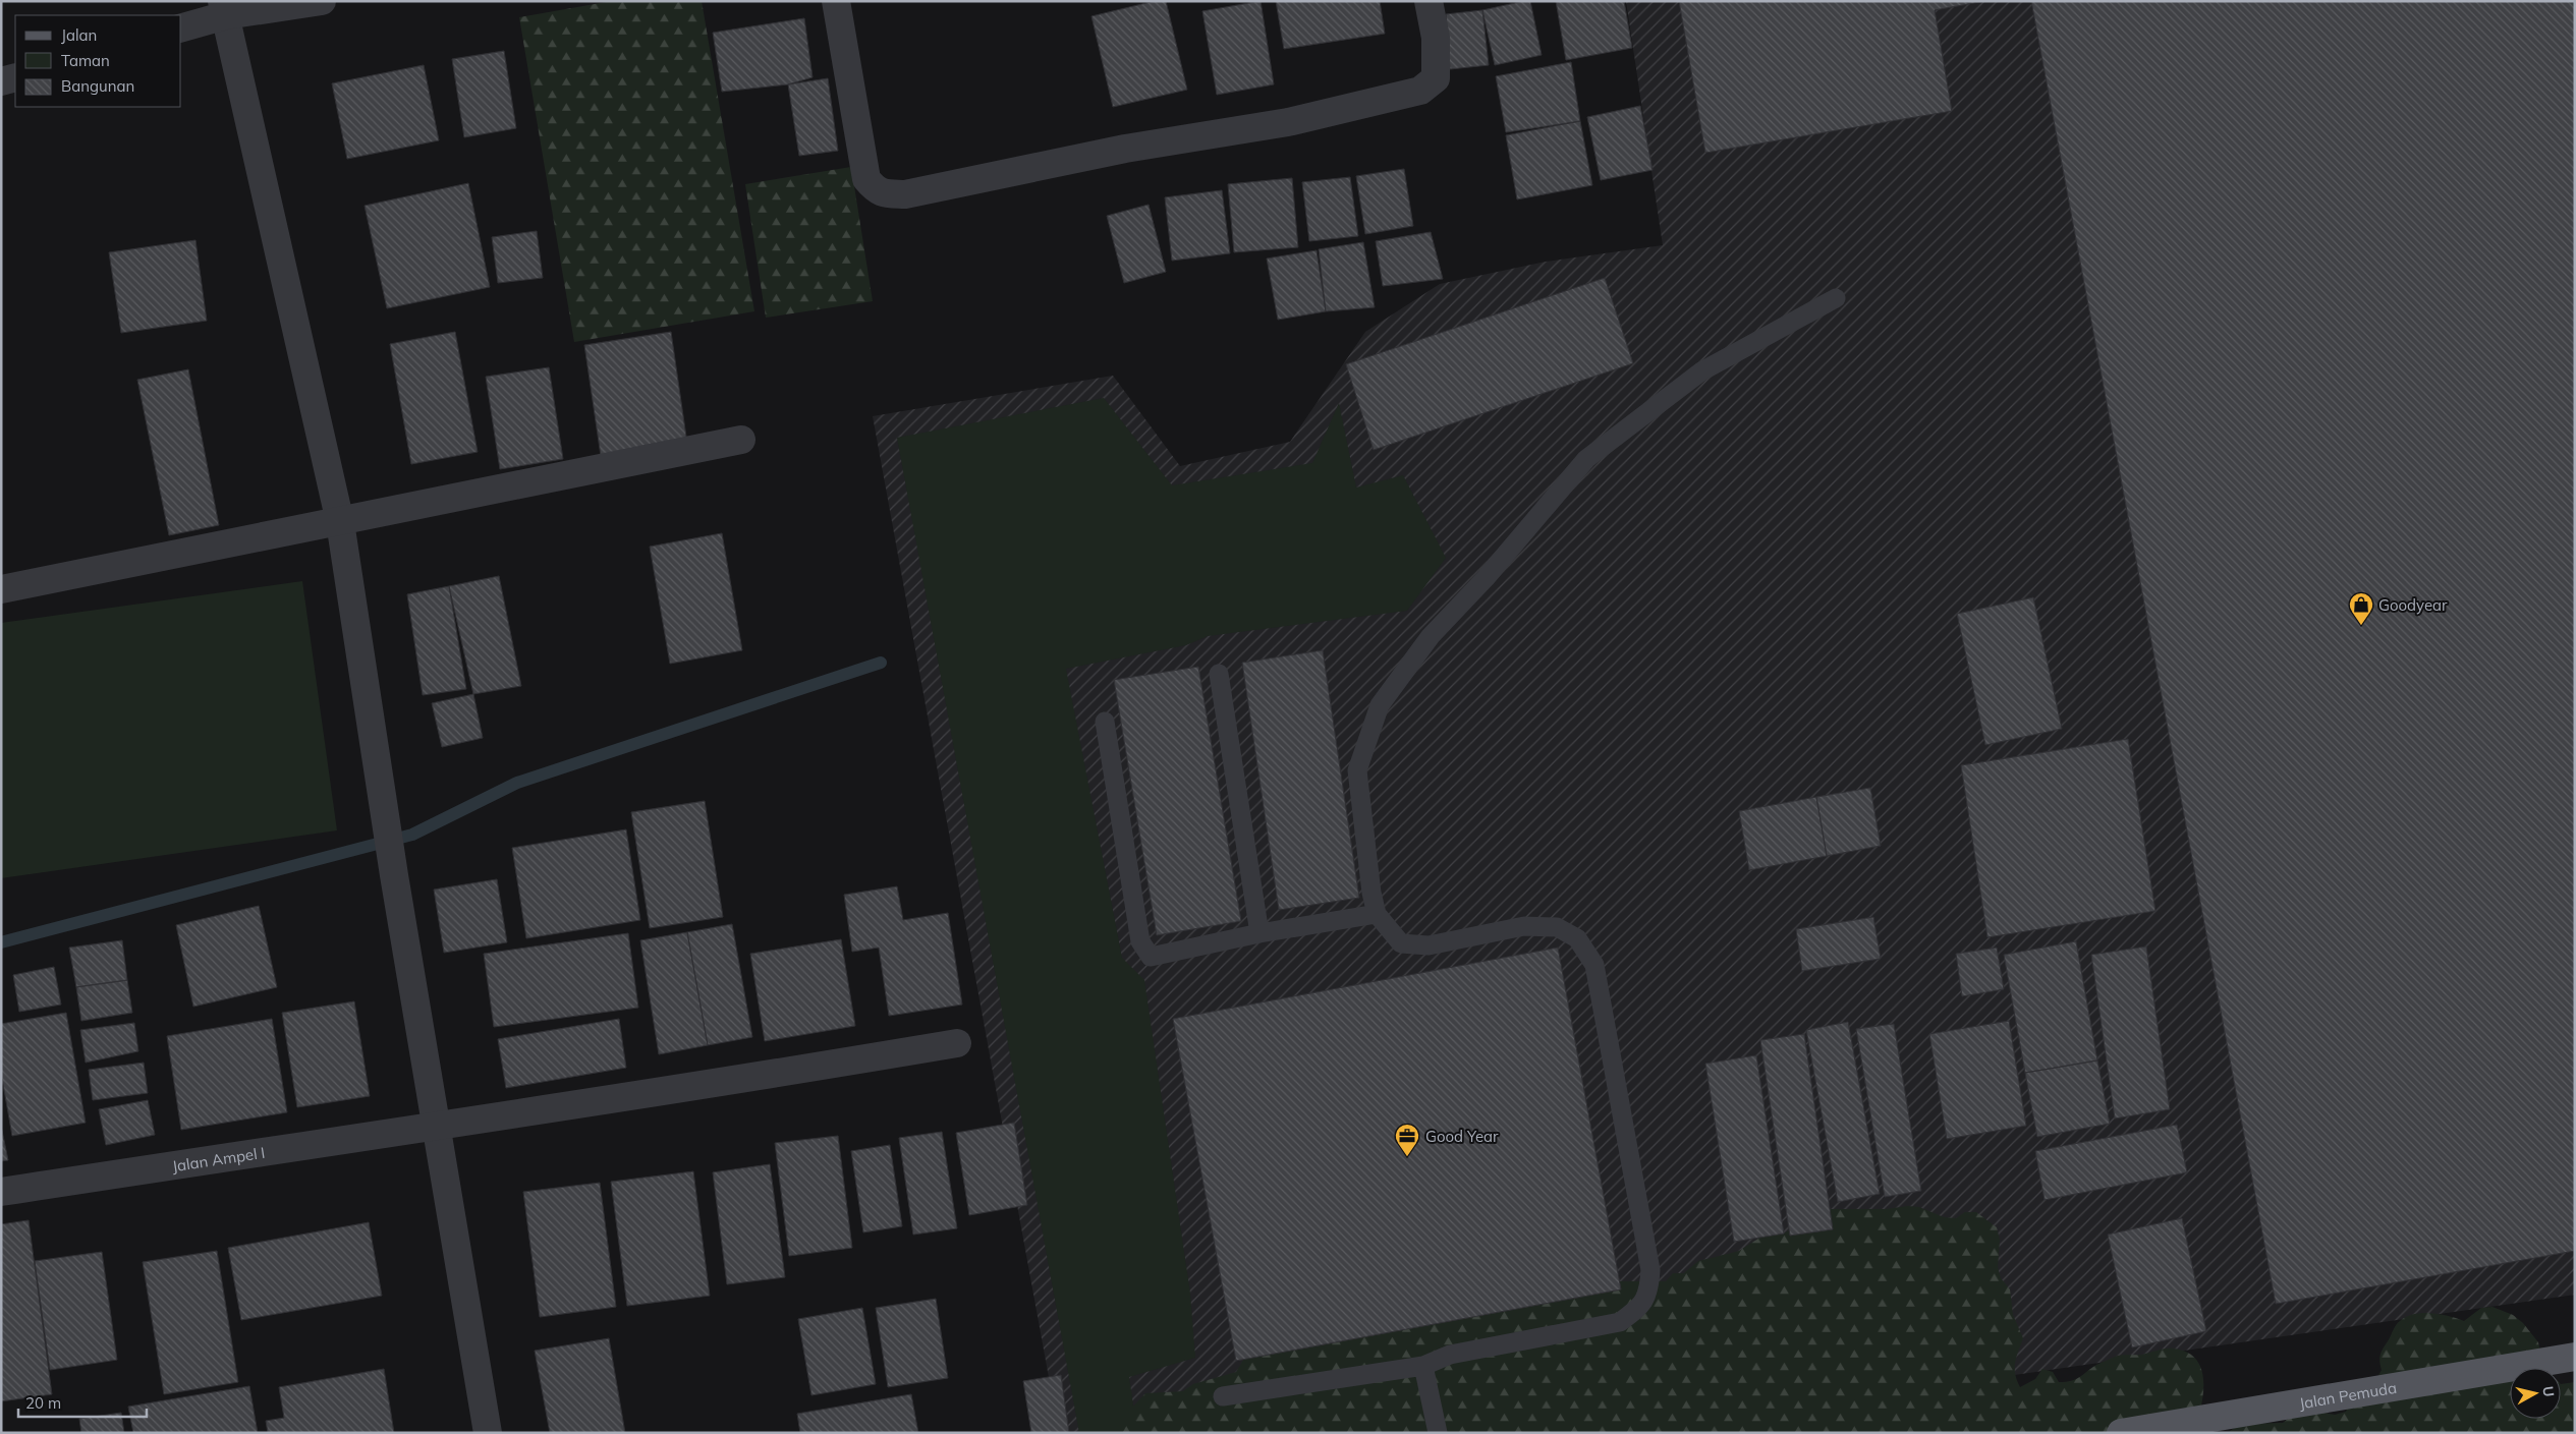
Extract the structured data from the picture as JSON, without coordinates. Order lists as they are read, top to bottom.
{
  "streets": {
    "main road": ["Jalan Pemuda"],
    "street": ["Jalan Ampel I"]
  },
  "places": {
    "shop": ["Goodyear"],
    "office": ["Good Year"]
  },
  "legend": ["Jalan", "Taman", "Bangunan"],
  "scale_bar": "20 m",
  "north": "right"
}
